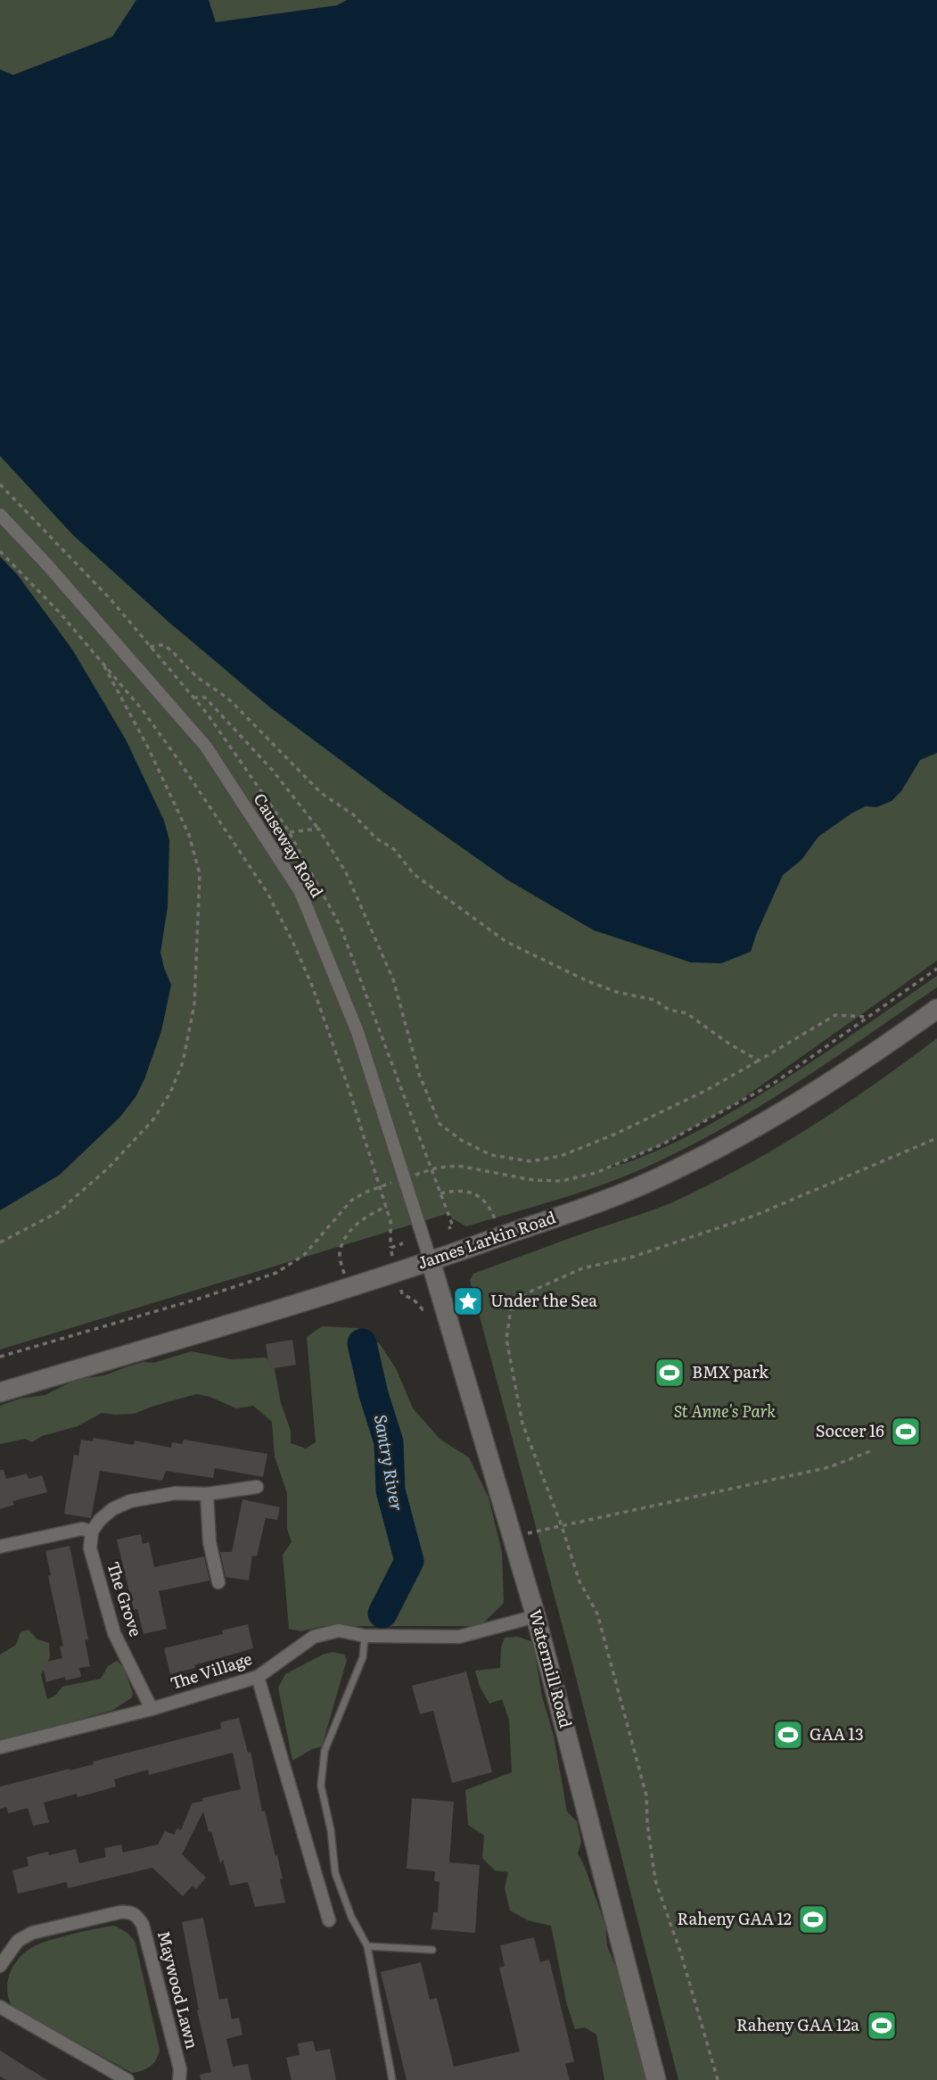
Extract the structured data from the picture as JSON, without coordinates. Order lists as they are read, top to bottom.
{
  "streets": {
    "main road": ["James Larkin Road", "Watermill Road"],
    "street": [
      "Causeway Road",
      "The Grove",
      "The Village",
      "Maywood Lawn"
    ]
  },
  "crossings": [
    ["Causeway Road", "James Larkin Road"],
    ["Causeway Road", "Watermill Road"],
    ["James Larkin Road", "Watermill Road"],
    ["The Grove", "The Village"],
    ["Watermill Road", "The Village"]
  ],
  "water": ["Santry River"],
  "parks": ["St Anne's Park"],
  "places": {
    "place": ["Under the Sea"],
    "sports": [
      "BMX park",
      "Soccer 16",
      "GAA 13",
      "Raheny GAA 12",
      "Raheny GAA 12a"
    ]
  }
}
